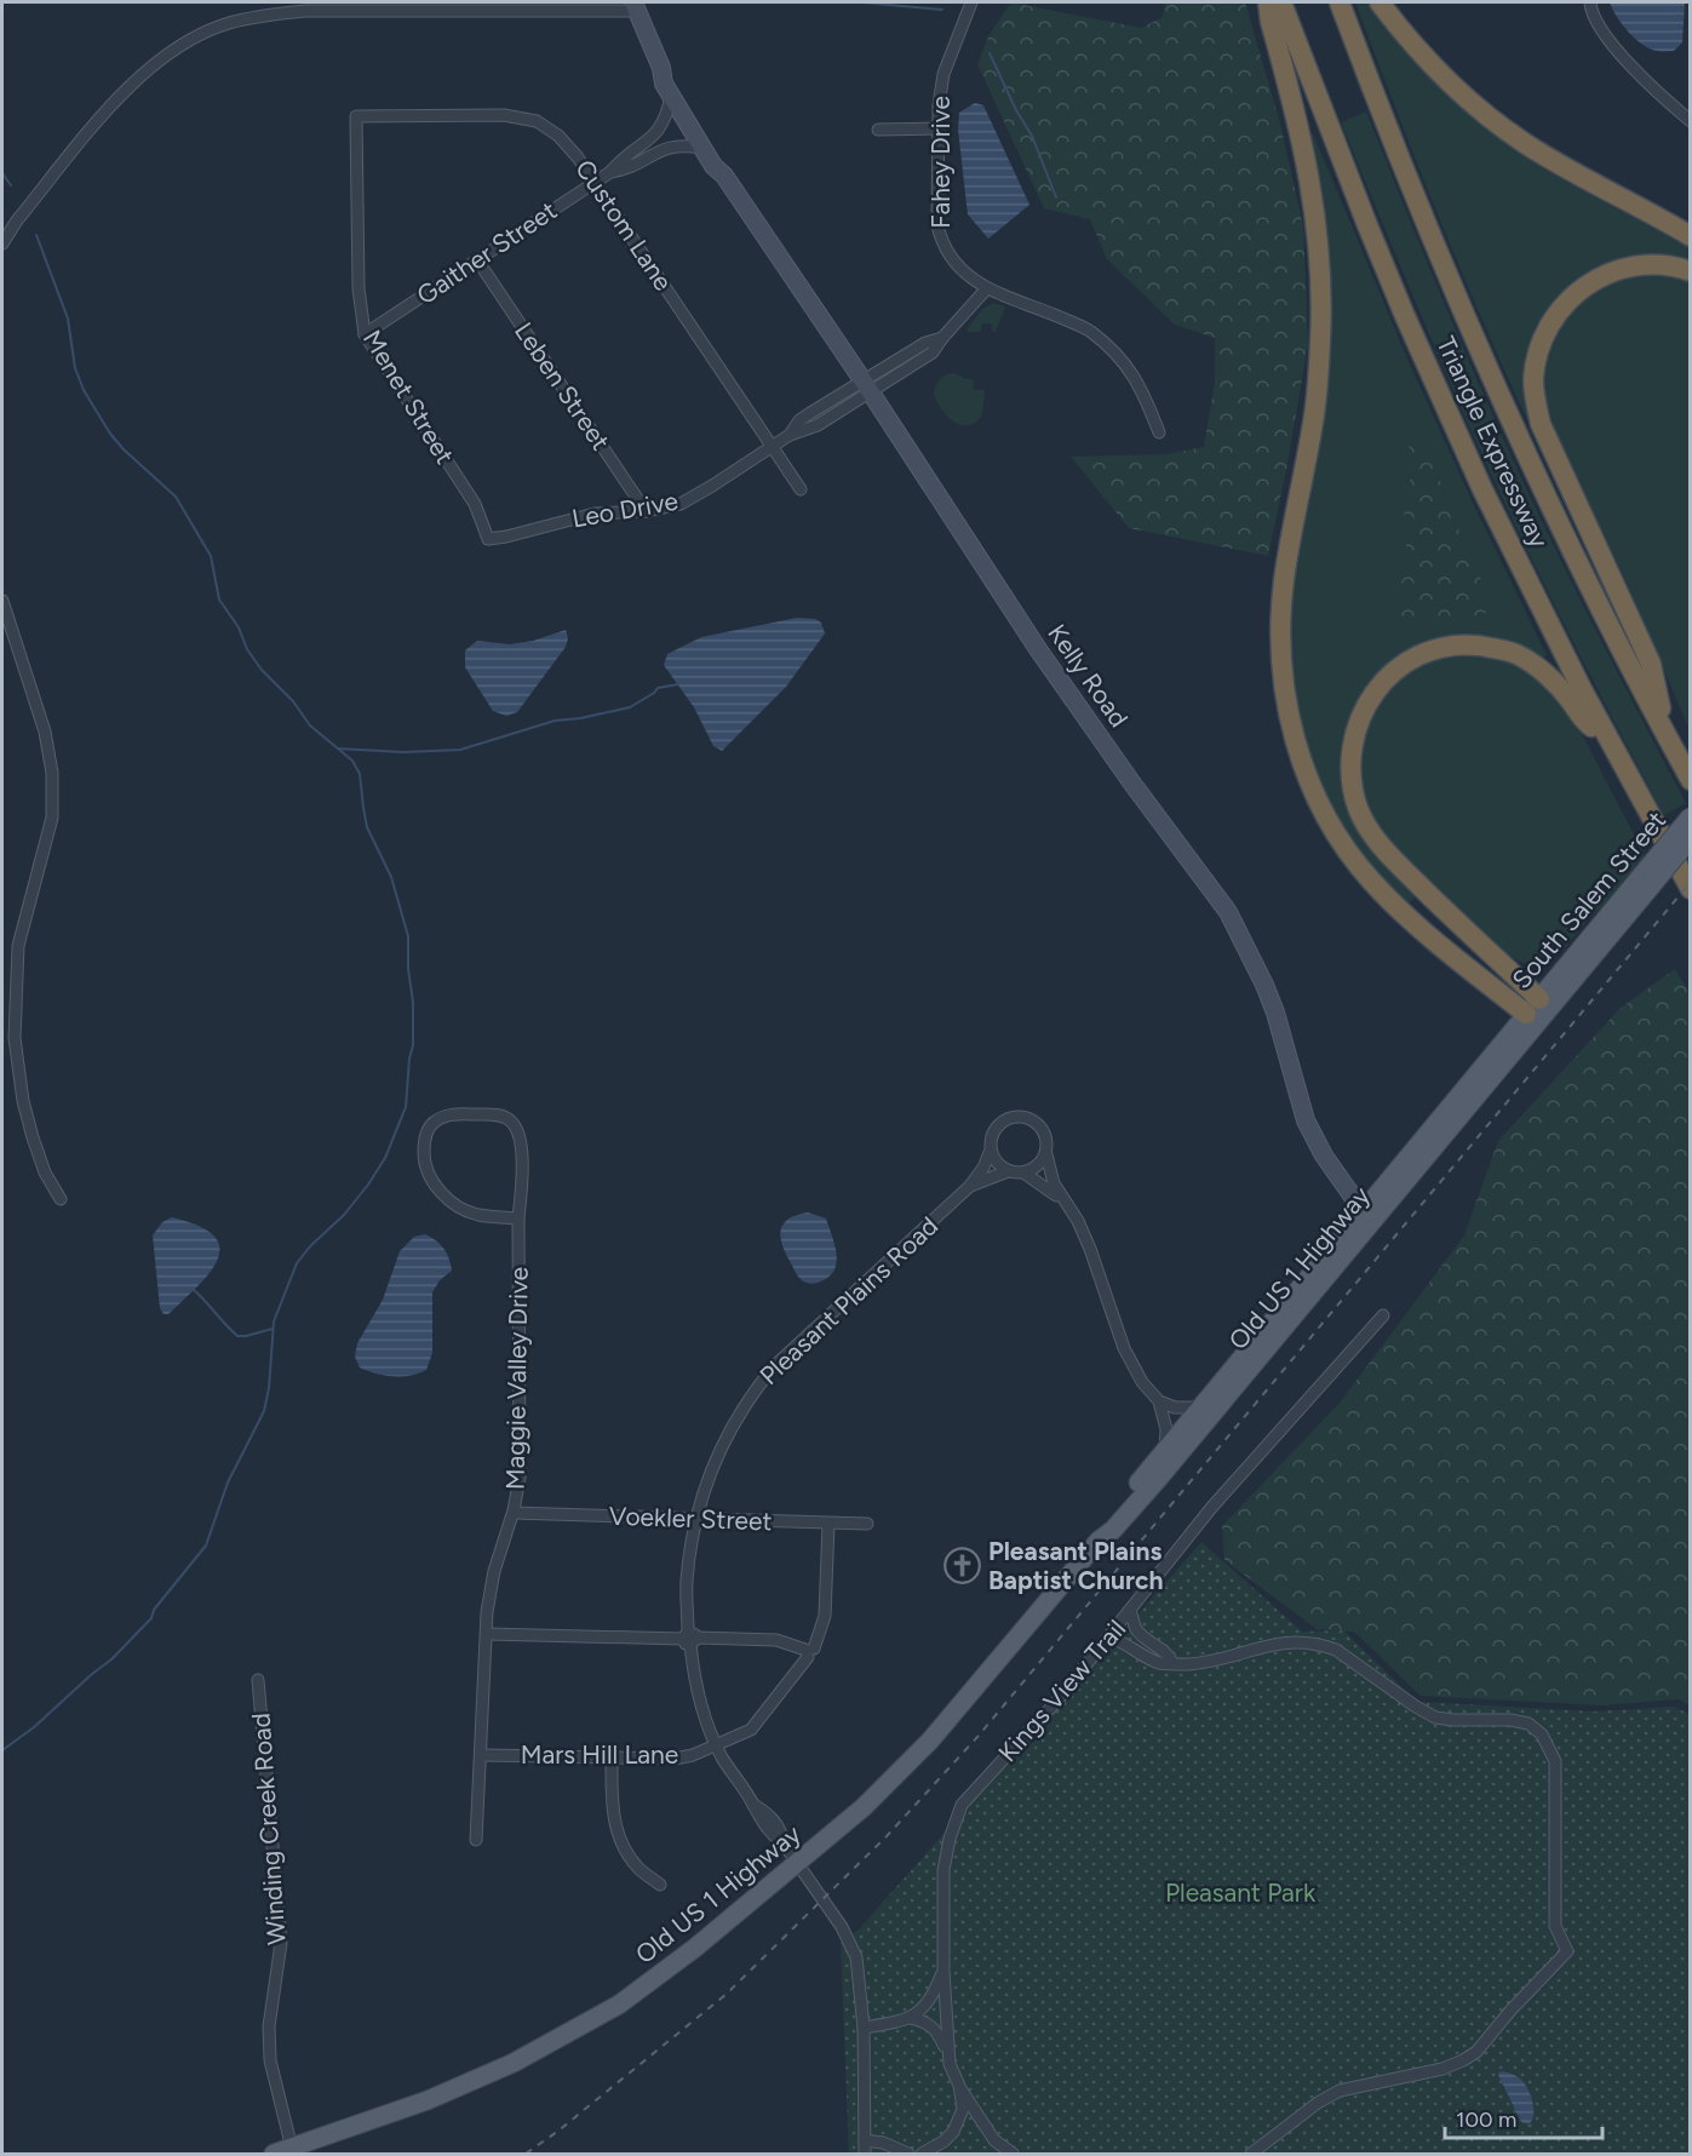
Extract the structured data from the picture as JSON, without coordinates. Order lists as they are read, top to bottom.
{
  "streets": {
    "highway": ["Triangle Expressway"],
    "main road": ["South Salem Street", "Old US 1 Highway"],
    "street": [
      "Fahey Drive",
      "Custom Lane",
      "Gaither Street",
      "Leben Street",
      "Menet Street",
      "Leo Drive",
      "Kelly Road",
      "Pleasant Plains Road",
      "Maggie Valley Drive",
      "Voekler Street",
      "Kings View Trail",
      "Mars Hill Lane",
      "Winding Creek Road"
    ]
  },
  "crossings": [
    ["Fahey Drive", "Leo Drive"],
    ["Custom Lane", "Gaither Street"],
    ["Custom Lane", "Menet Street"],
    ["Custom Lane", "Leo Drive"],
    ["Gaither Street", "Leben Street"],
    ["Gaither Street", "Menet Street"],
    ["Gaither Street", "Kelly Road"],
    ["Leben Street", "Leo Drive"],
    ["Menet Street", "Leo Drive"],
    ["Leo Drive", "Kelly Road"],
    ["Kelly Road", "Old US 1 Highway"],
    ["South Salem Street", "Old US 1 Highway"],
    ["Old US 1 Highway", "Pleasant Plains Road"],
    ["Old US 1 Highway", "Winding Creek Road"],
    ["Pleasant Plains Road", "Voekler Street"],
    ["Pleasant Plains Road", "Mars Hill Lane"],
    ["Maggie Valley Drive", "Voekler Street"],
    ["Maggie Valley Drive", "Mars Hill Lane"],
    ["Voekler Street", "Mars Hill Lane"]
  ],
  "parks": ["Pleasant Park"],
  "places": {
    "church": ["Pleasant Plains Baptist Church"]
  },
  "scale_bar": "100 m"
}
